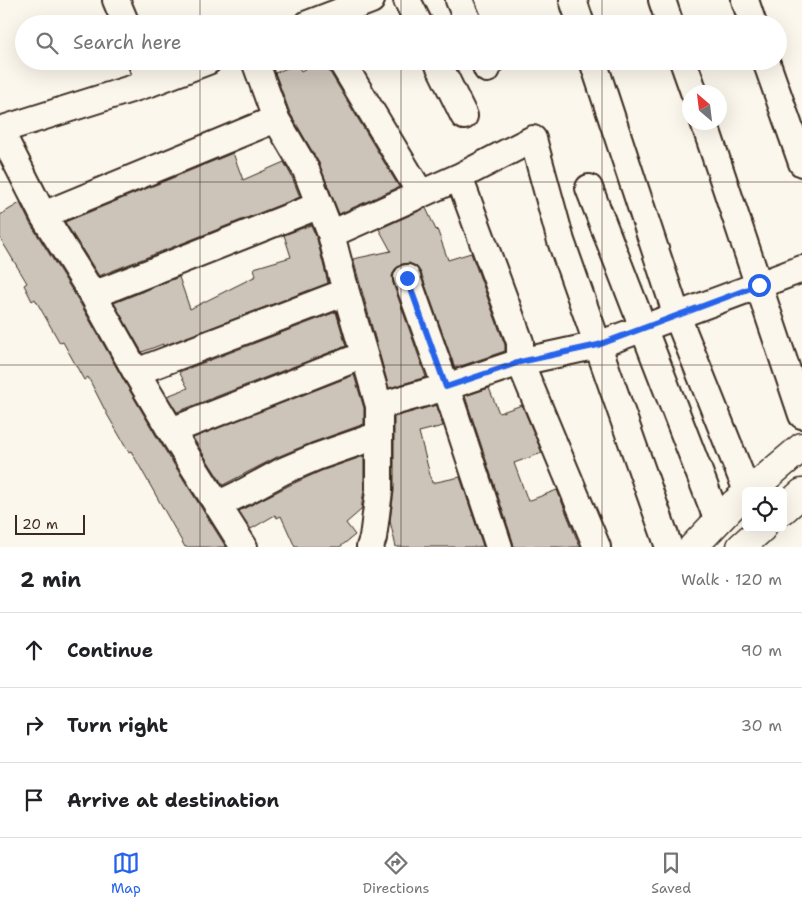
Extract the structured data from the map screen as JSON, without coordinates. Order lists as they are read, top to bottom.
{
  "scale_bar": "20 m",
  "north": "top left",
  "page": {
    "search": "Search here",
    "scale": "20 m",
    "heading": ["2 min", "Walk · 120 m"],
    "list": [
      ["Continue", "90 m"],
      ["Turn right", "30 m"],
      "Arrive at destination"
    ],
    "nav": ["Map", "Directions", "Saved"]
  }
}
